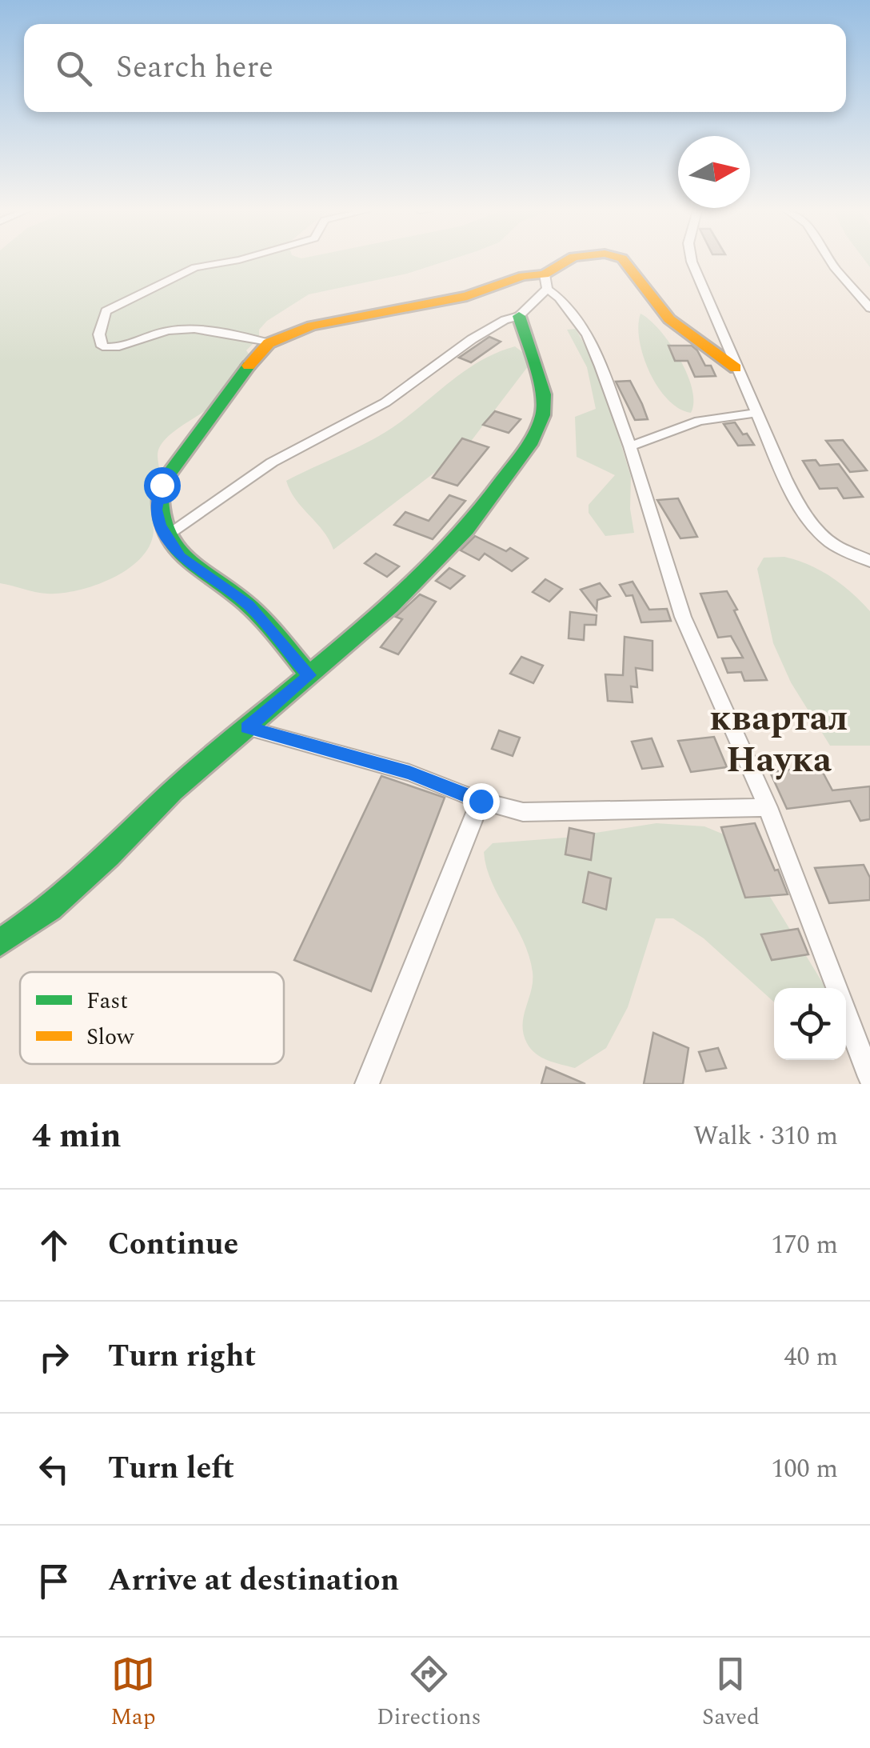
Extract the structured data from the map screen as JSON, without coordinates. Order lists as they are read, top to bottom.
{
  "districts": ["квартал Наука"],
  "legend": ["Fast", "Slow"],
  "north": "right",
  "page": {
    "search": "Search here",
    "heading": ["4 min", "Walk · 310 m"],
    "list": [
      ["Continue", "170 m"],
      ["Turn right", "40 m"],
      ["Turn left", "100 m"],
      "Arrive at destination"
    ],
    "nav": ["Map", "Directions", "Saved"]
  }
}
